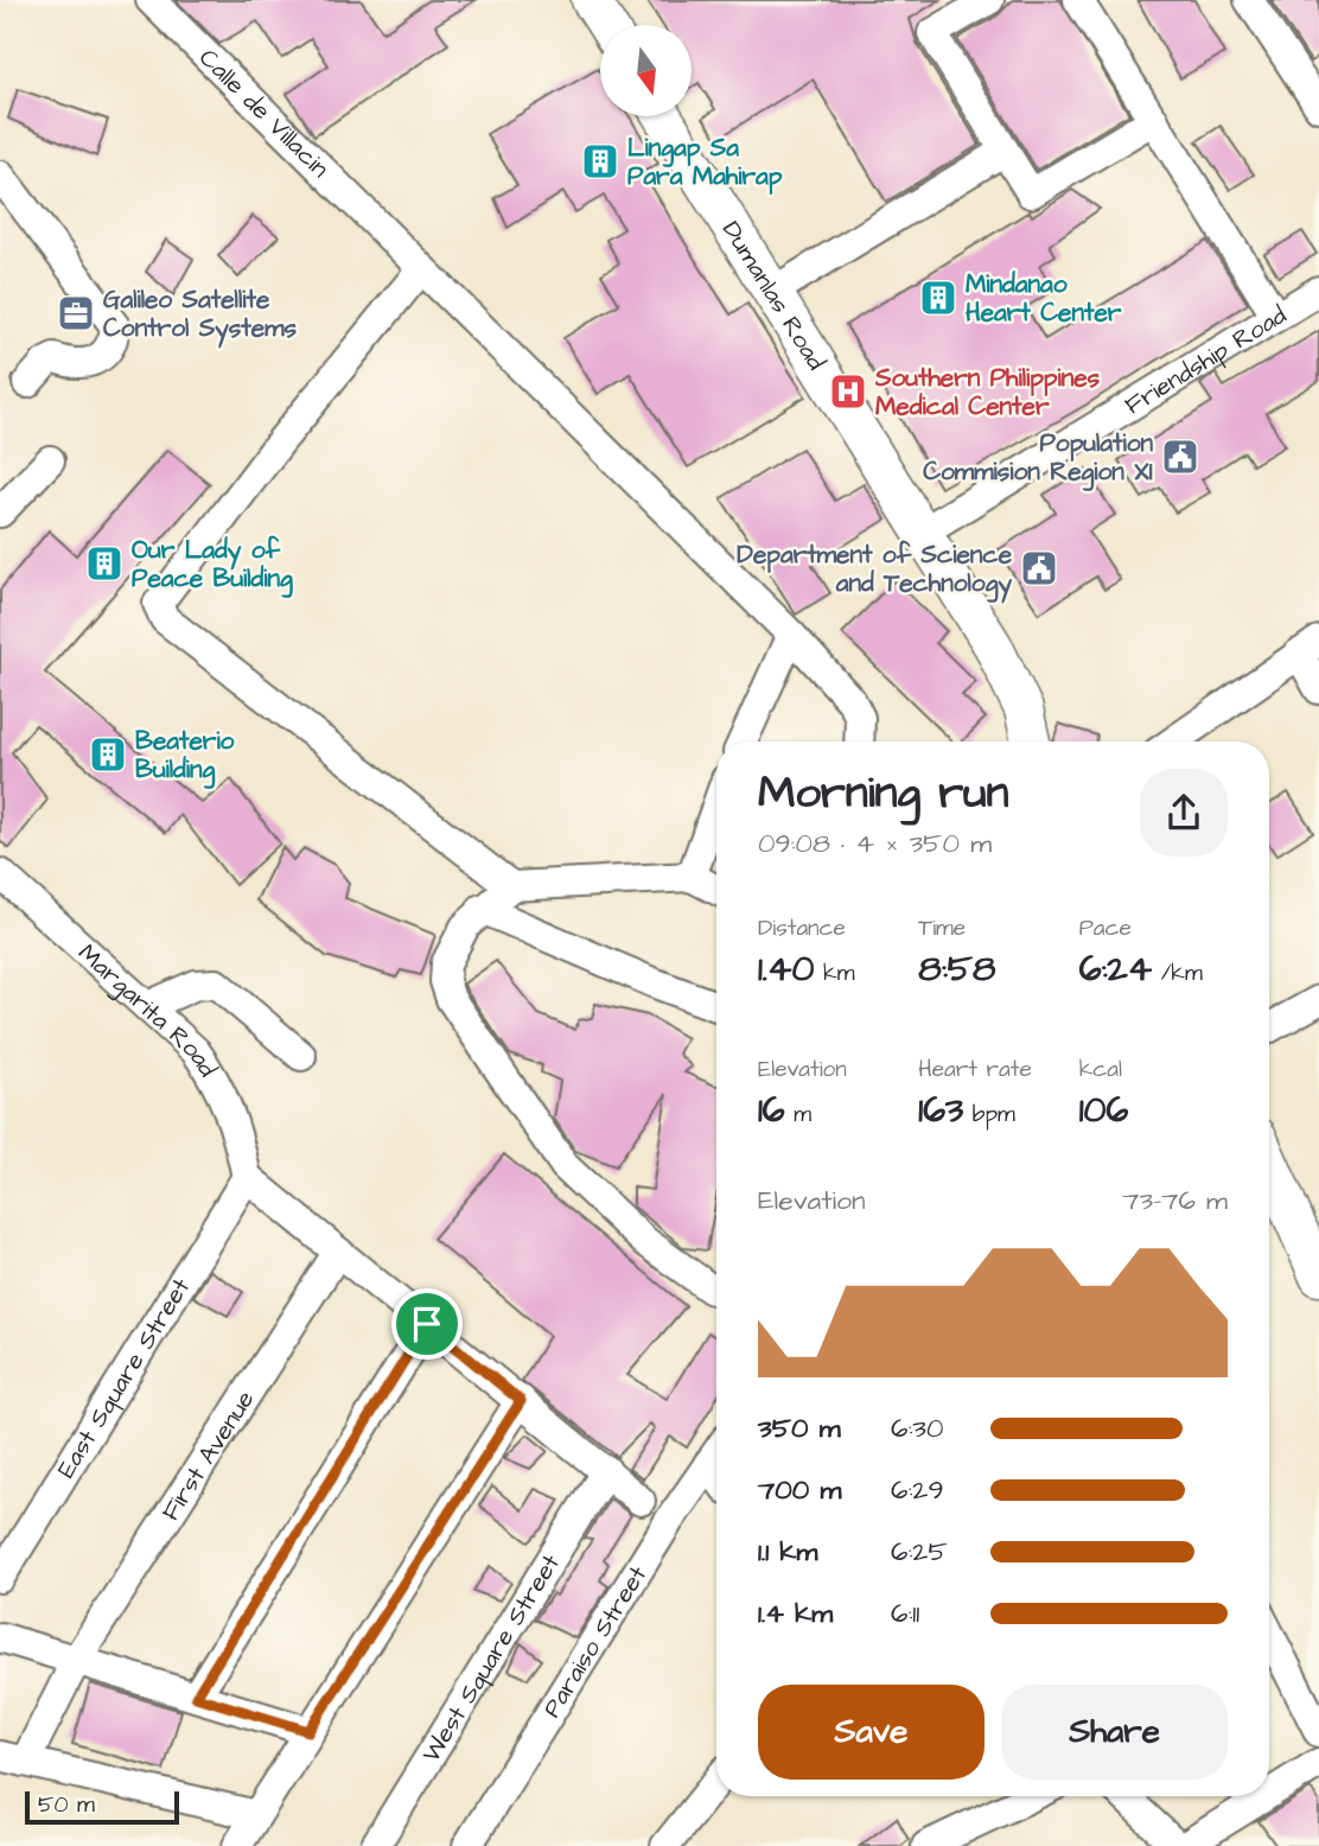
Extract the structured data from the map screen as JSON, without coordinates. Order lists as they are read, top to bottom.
{
  "streets": {
    "main road": ["Dumanlas Road"],
    "street": [
      "Calle de Villacin",
      "Friendship Road",
      "Margarita Road",
      "East Square Street",
      "First Avenue",
      "Paraiso Street",
      "West Square Street"
    ]
  },
  "crossings": [
    ["Dumanlas Road", "Friendship Road"],
    ["Margarita Road", "East Square Street"]
  ],
  "places": {
    "building": [
      "Lingap Sa Para Mahirap",
      "Mindanao Heart Center",
      "Our Lady of Peace Building",
      "Beaterio Building"
    ],
    "office": ["Galileo Satellite Control Systems"],
    "hospital": ["Southern Philippines Medical Center"],
    "public building": ["Population Commision Region XI", "Department of Science and Technology"]
  },
  "scale_bar": "50 m",
  "north": "bottom",
  "page": {
    "heading": ["Morning run", "09:08 · 4 × 350 m"],
    "stats": [
      ["Distance", "1.40 km"],
      ["Time", "8:58"],
      ["Pace", "6:24 /km"],
      ["Elevation", "16 m"],
      ["Heart rate", "163 bpm"],
      ["kcal", "106"]
    ],
    "chart": ["Elevation", "73–76 m"],
    "list": [
      {
        "name": "350 m",
        "note": "6:30"
      },
      {
        "name": "700 m",
        "note": "6:29"
      },
      {
        "name": "1.1 km",
        "note": "6:25"
      },
      {
        "name": "1.4 km",
        "note": "6:11"
      }
    ],
    "buttons": ["Save", "Share"],
    "scale": "50 m"
  }
}
